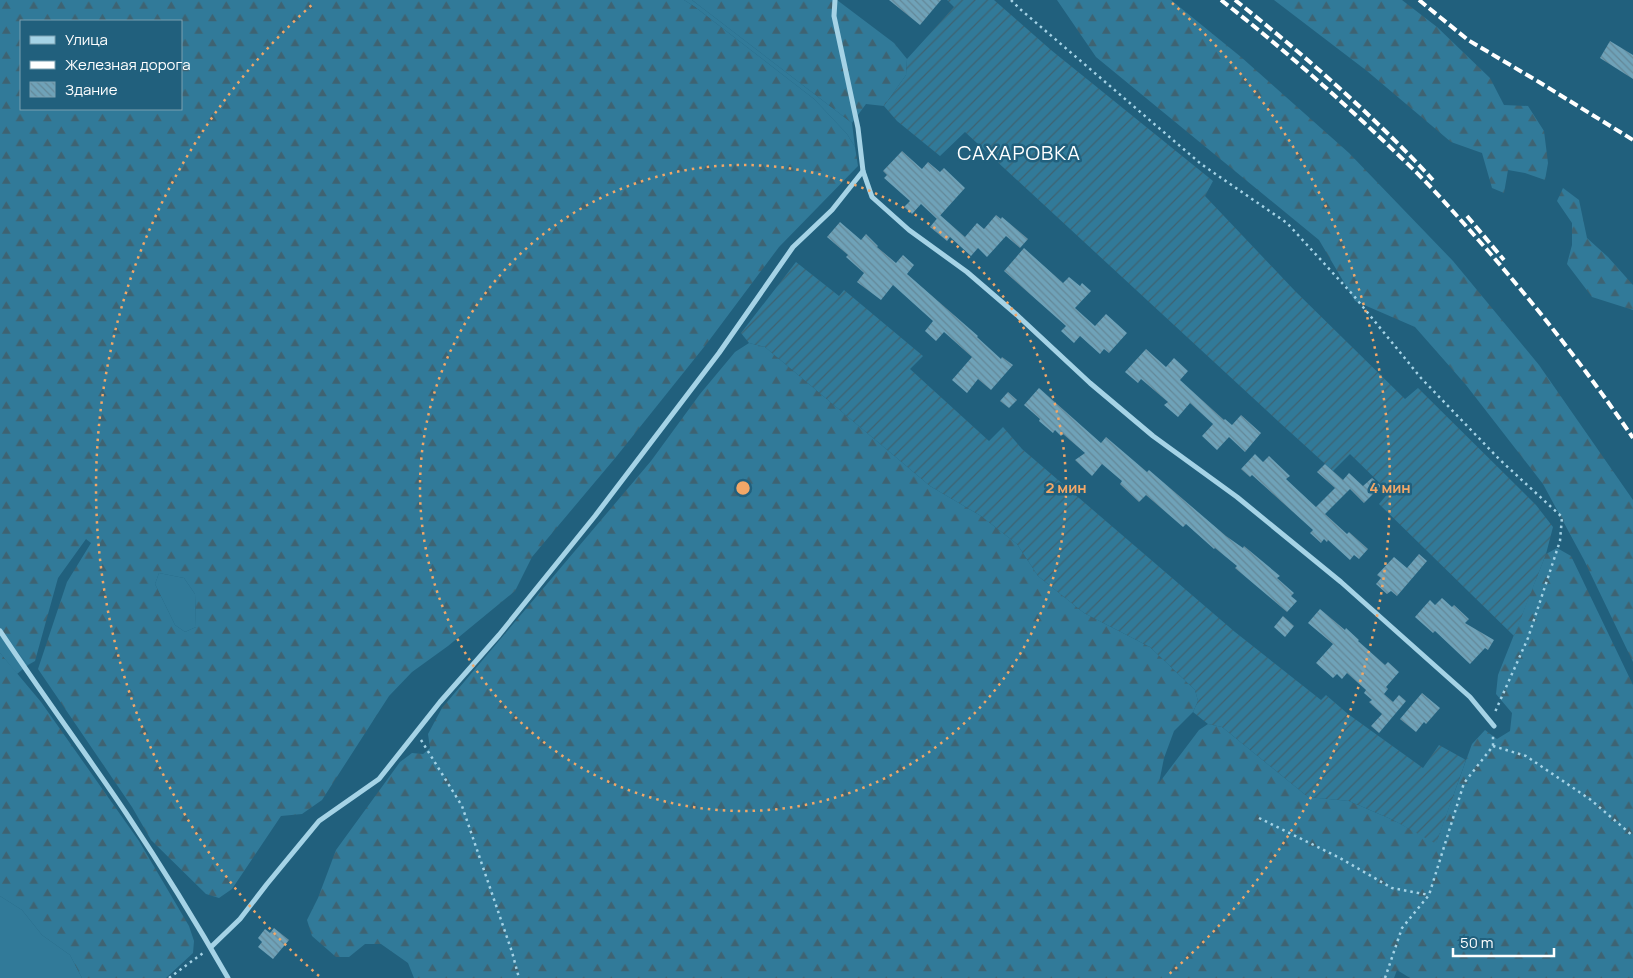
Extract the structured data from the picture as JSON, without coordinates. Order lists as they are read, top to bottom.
{
  "districts": ["САХАРОВКА"],
  "legend": ["Улица", "Железная дорога", "Здание"],
  "scale_bar": "50 m",
  "rings": ["2 мин", "4 мин"]
}
